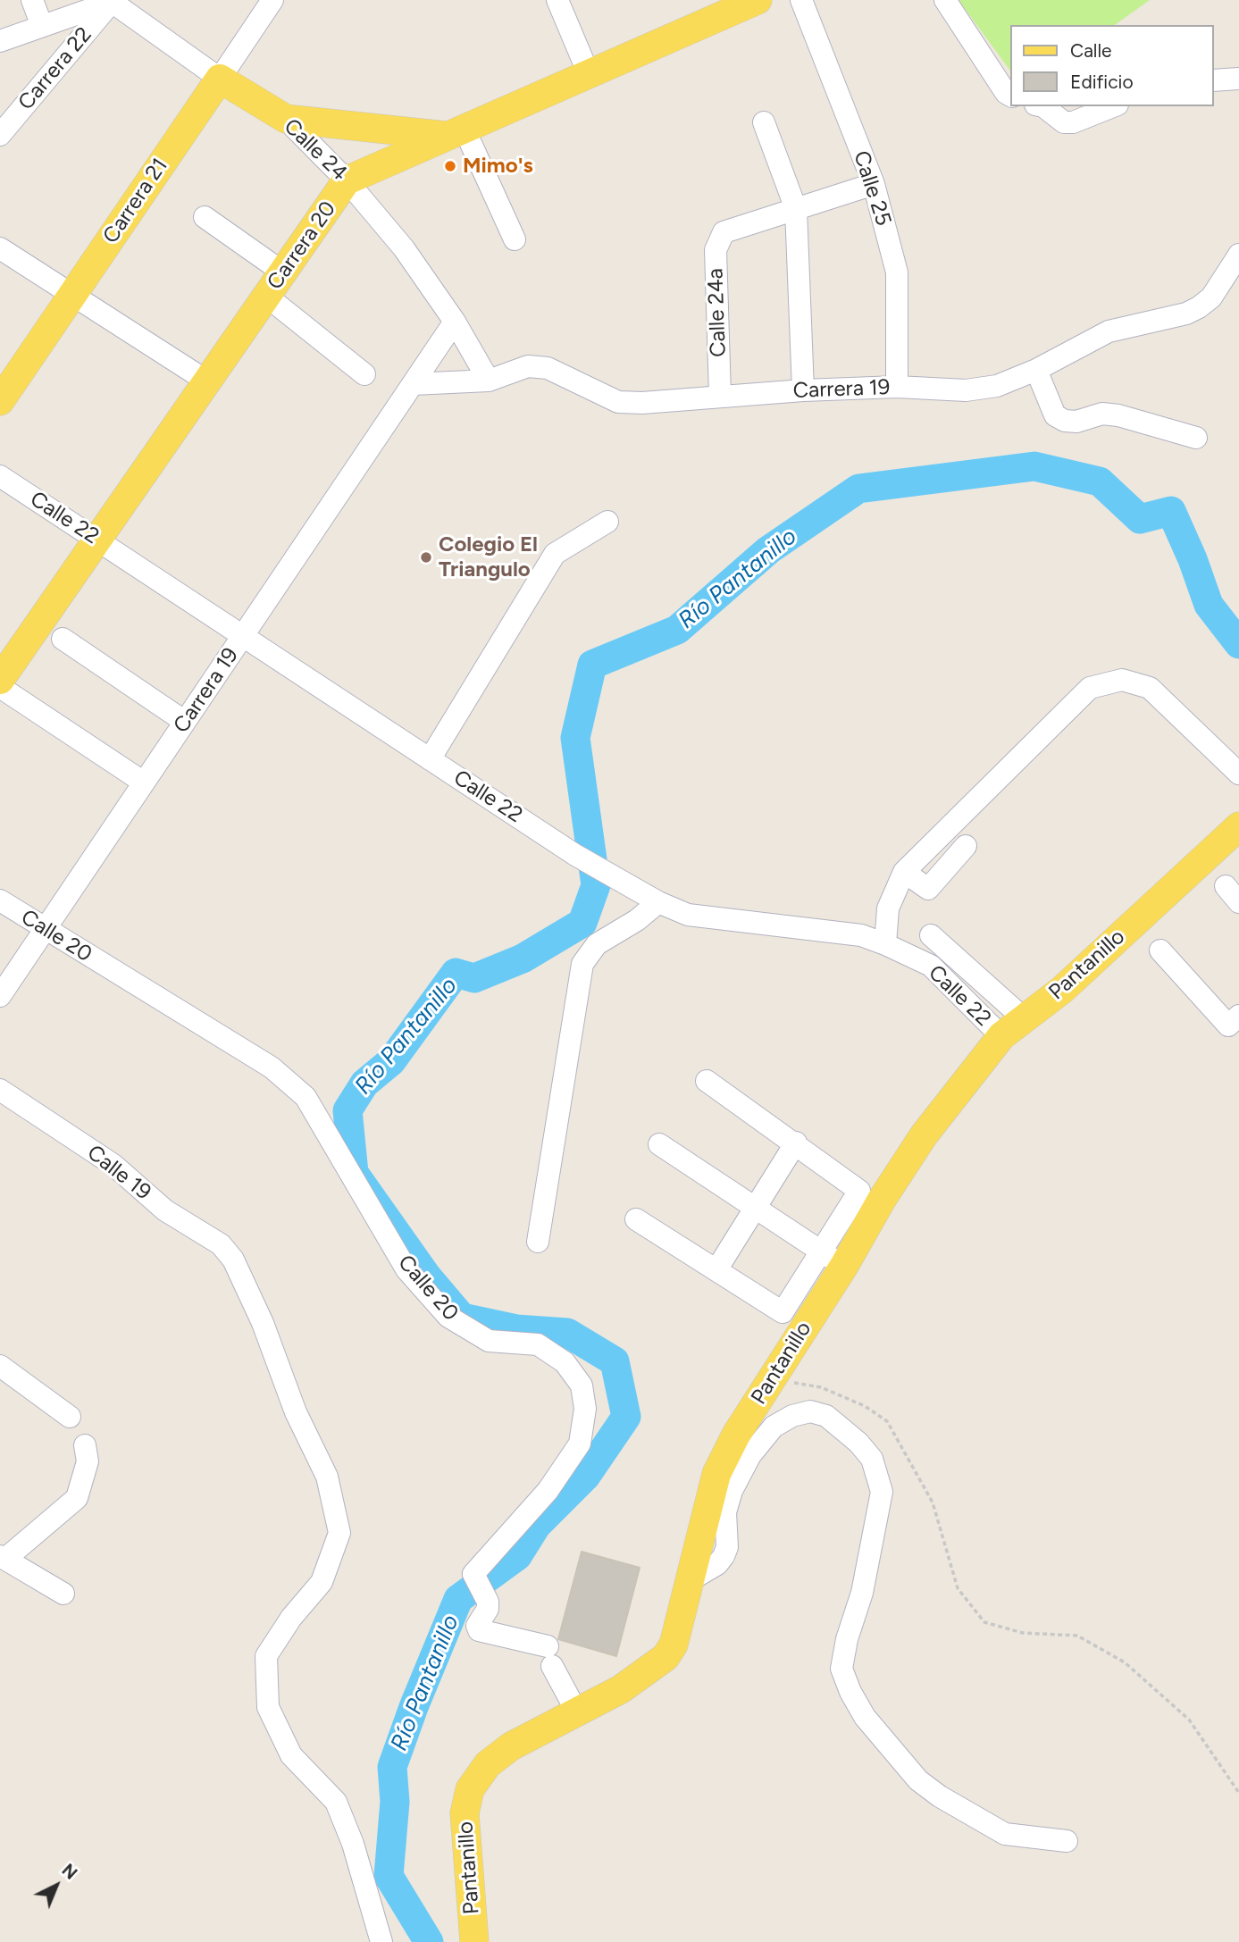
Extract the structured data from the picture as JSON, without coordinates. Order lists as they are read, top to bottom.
{
  "streets": {
    "main road": [
      "Calle 24",
      "Carrera 21",
      "Carrera 20",
      "Pantanillo"
    ],
    "street": [
      "Carrera 22",
      "Calle 25",
      "Calle 24a",
      "Carrera 19",
      "Calle 22",
      "Calle 20",
      "Calle 19"
    ]
  },
  "crossings": [
    ["Carrera 22", "Calle 24"],
    ["Calle 24", "Carrera 21"],
    ["Calle 24", "Carrera 20"],
    ["Calle 24", "Carrera 19"],
    ["Calle 25", "Carrera 19"],
    ["Carrera 20", "Calle 22"],
    ["Calle 24a", "Carrera 19"],
    ["Carrera 19", "Calle 22"],
    ["Carrera 19", "Calle 20"],
    ["Calle 22", "Pantanillo"],
    ["Calle 20", "Pantanillo"]
  ],
  "water": ["Río Pantanillo"],
  "places": ["Mimo's", "Colegio El Triangulo"],
  "legend": ["Calle", "Edificio"],
  "north": "top right"
}
